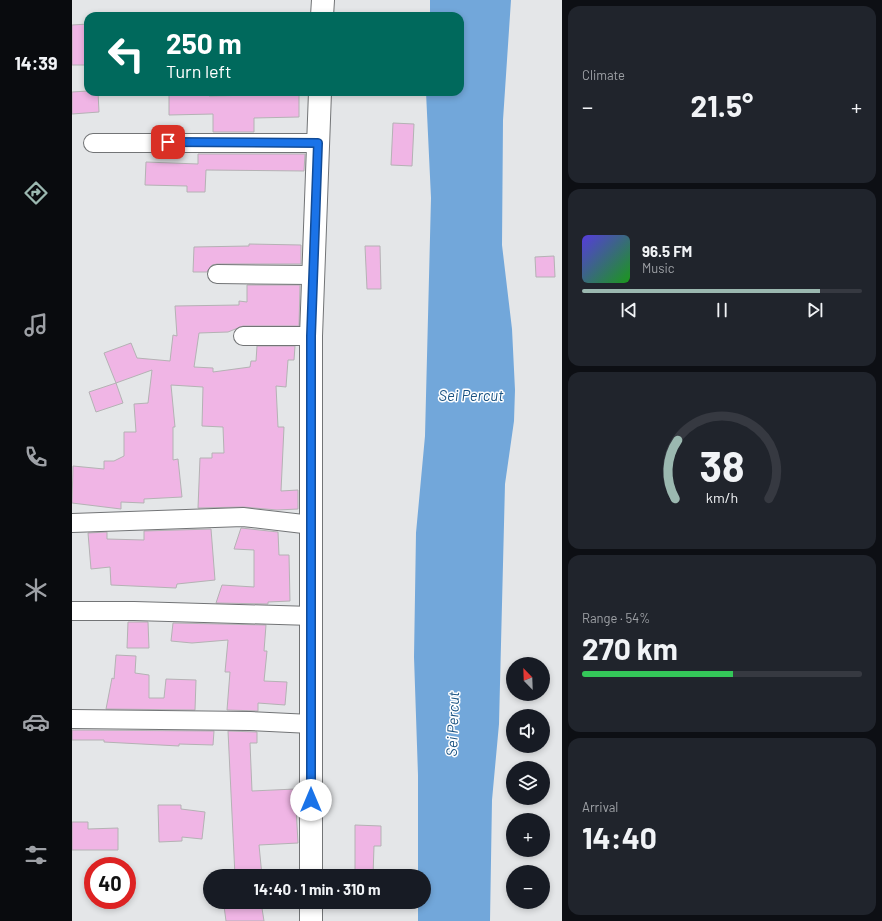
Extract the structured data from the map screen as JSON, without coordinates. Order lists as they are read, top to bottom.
{
  "water": ["Sei Percut"],
  "north": "top left",
  "page": {
    "tabs": "14:39",
    "tile": [
      "Climate",
      ["Range · 54%", "270 km"],
      ["Arrival", "14:40"]
    ],
    "turn": ["250 m", "Turn left"],
    "heat": ["−", "21.5°", "+"],
    "song": ["96.5 FM", "Music"],
    "map_buttons": ["+", "−"],
    "limit": "40",
    "trip": "14:40 · 1 min · 310 m",
    "gauge": ["38", "km/h"]
  }
}
